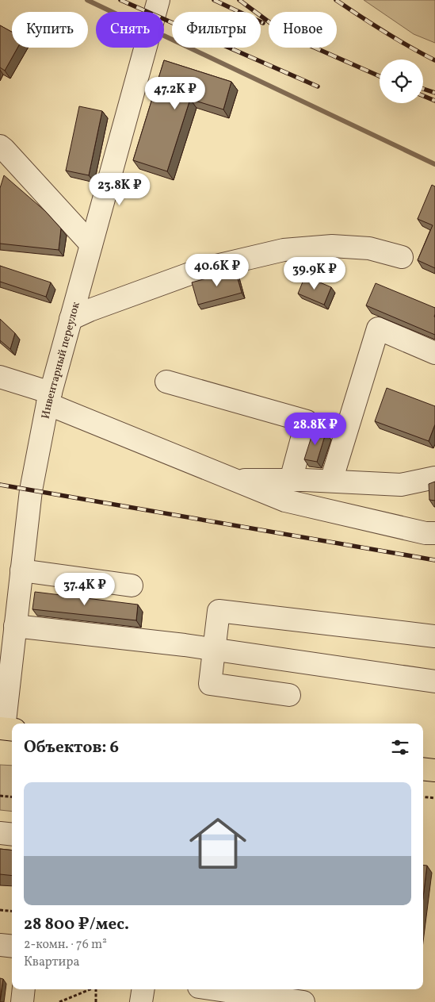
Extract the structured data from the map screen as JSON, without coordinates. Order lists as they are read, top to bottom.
{
  "streets": {
    "street": ["Инвентарный переулок"]
  },
  "page": {
    "chip": [
      "Купить",
      "Снять",
      "Фильтры",
      "Новое"
    ],
    "price": [
      "47.2K ₽",
      "23.8K ₽",
      "40.6K ₽",
      "39.9K ₽",
      "28.8K ₽",
      "37.4K ₽"
    ],
    "heading": "Объектов: 6",
    "list": [
      {
        "name": "28 800 ₽/мес.",
        "note": "2-комн. · 76 m² · Квартира"
      }
    ]
  }
}
